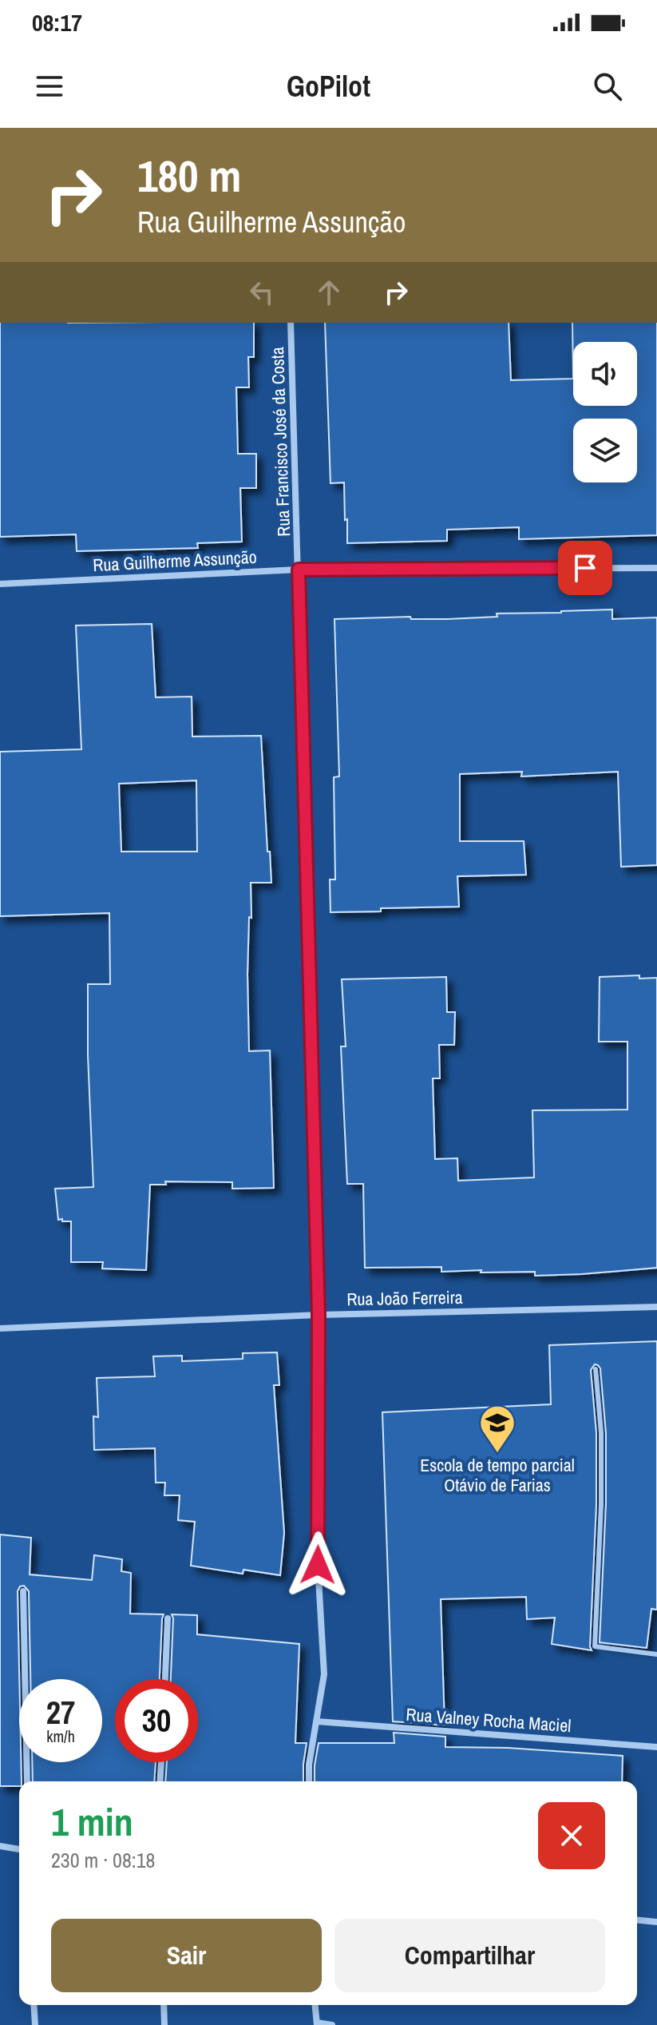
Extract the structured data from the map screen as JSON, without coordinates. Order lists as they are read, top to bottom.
{
  "streets": {
    "street": [
      "Rua Francisco José da Costa",
      "Rua Guilherme Assunção",
      "Rua João Ferreira",
      "Rua Valney Rocha Maciel"
    ]
  },
  "crossings": [
    ["Rua Francisco José da Costa", "Rua Guilherme Assunção"],
    ["Rua Francisco José da Costa", "Rua João Ferreira"],
    ["Rua Francisco José da Costa", "Rua Valney Rocha Maciel"]
  ],
  "places": {
    "school or university": ["Escola de tempo parcial Otávio de Farias"]
  },
  "page": {
    "status": "08:17",
    "header": "GoPilot",
    "turn": ["180 m", "Rua Guilherme Assunção"],
    "speed": "27 km/h",
    "limit": "30",
    "heading": ["1 min", "230 m · 08:18"],
    "buttons": ["Sair", "Compartilhar"]
  }
}
